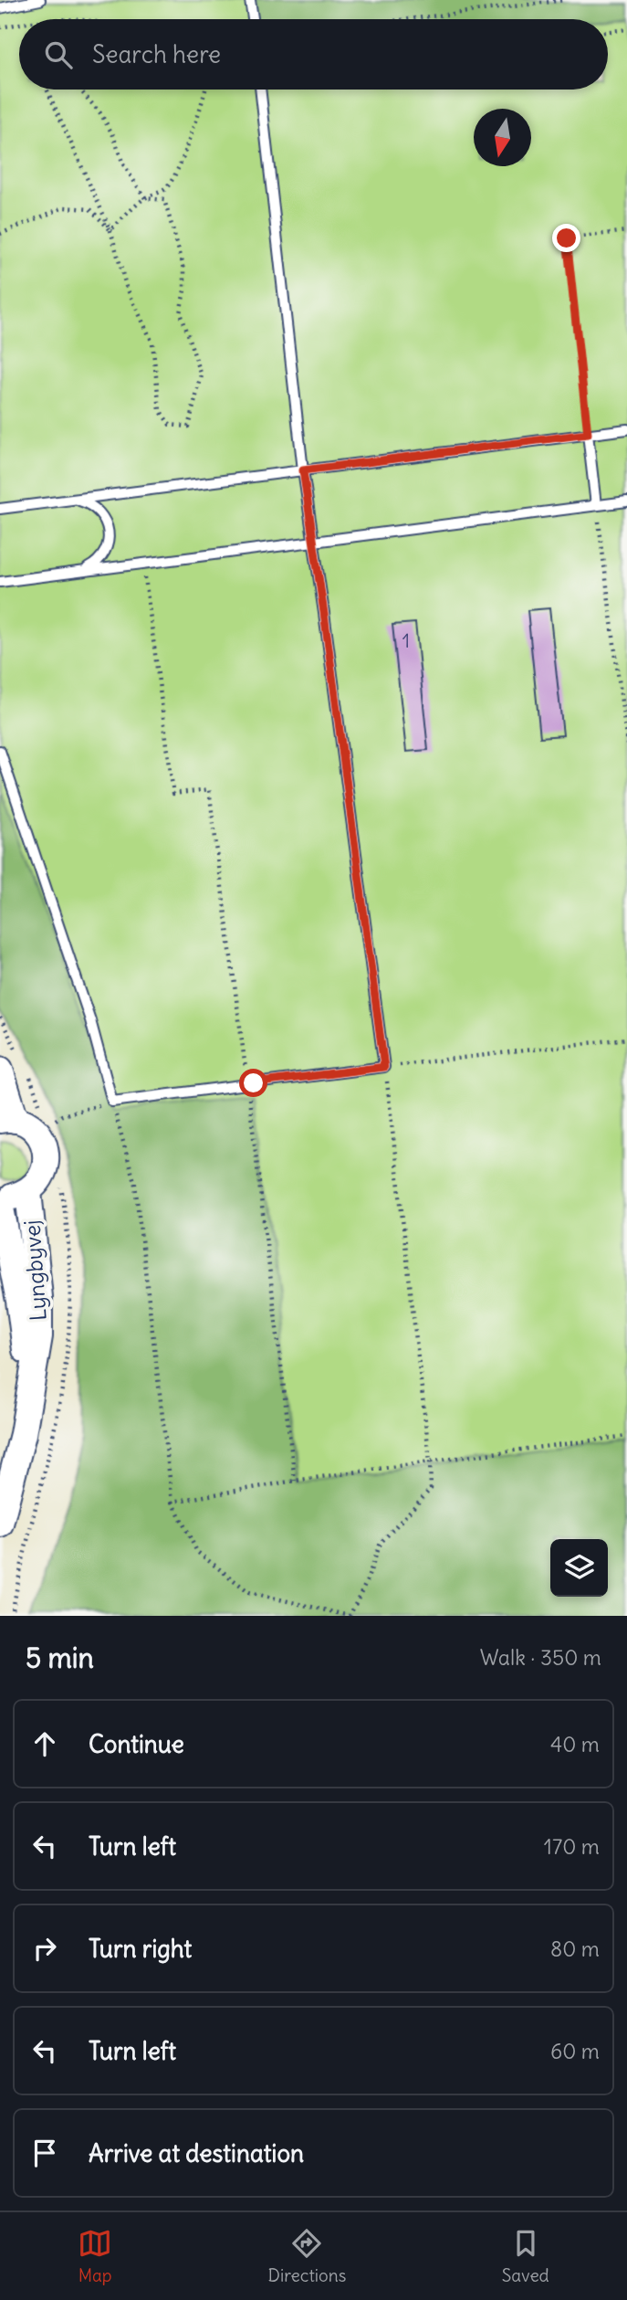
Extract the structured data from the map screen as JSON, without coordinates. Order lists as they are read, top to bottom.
{
  "streets": {
    "street": ["Lyngbyvej"]
  },
  "house_numbers": ["1"],
  "north": "bottom",
  "page": {
    "search": "Search here",
    "heading": ["5 min", "Walk · 350 m"],
    "list": [
      ["Continue", "40 m"],
      ["Turn left", "170 m"],
      ["Turn right", "80 m"],
      ["Turn left", "60 m"],
      "Arrive at destination"
    ],
    "nav": ["Map", "Directions", "Saved"]
  }
}
